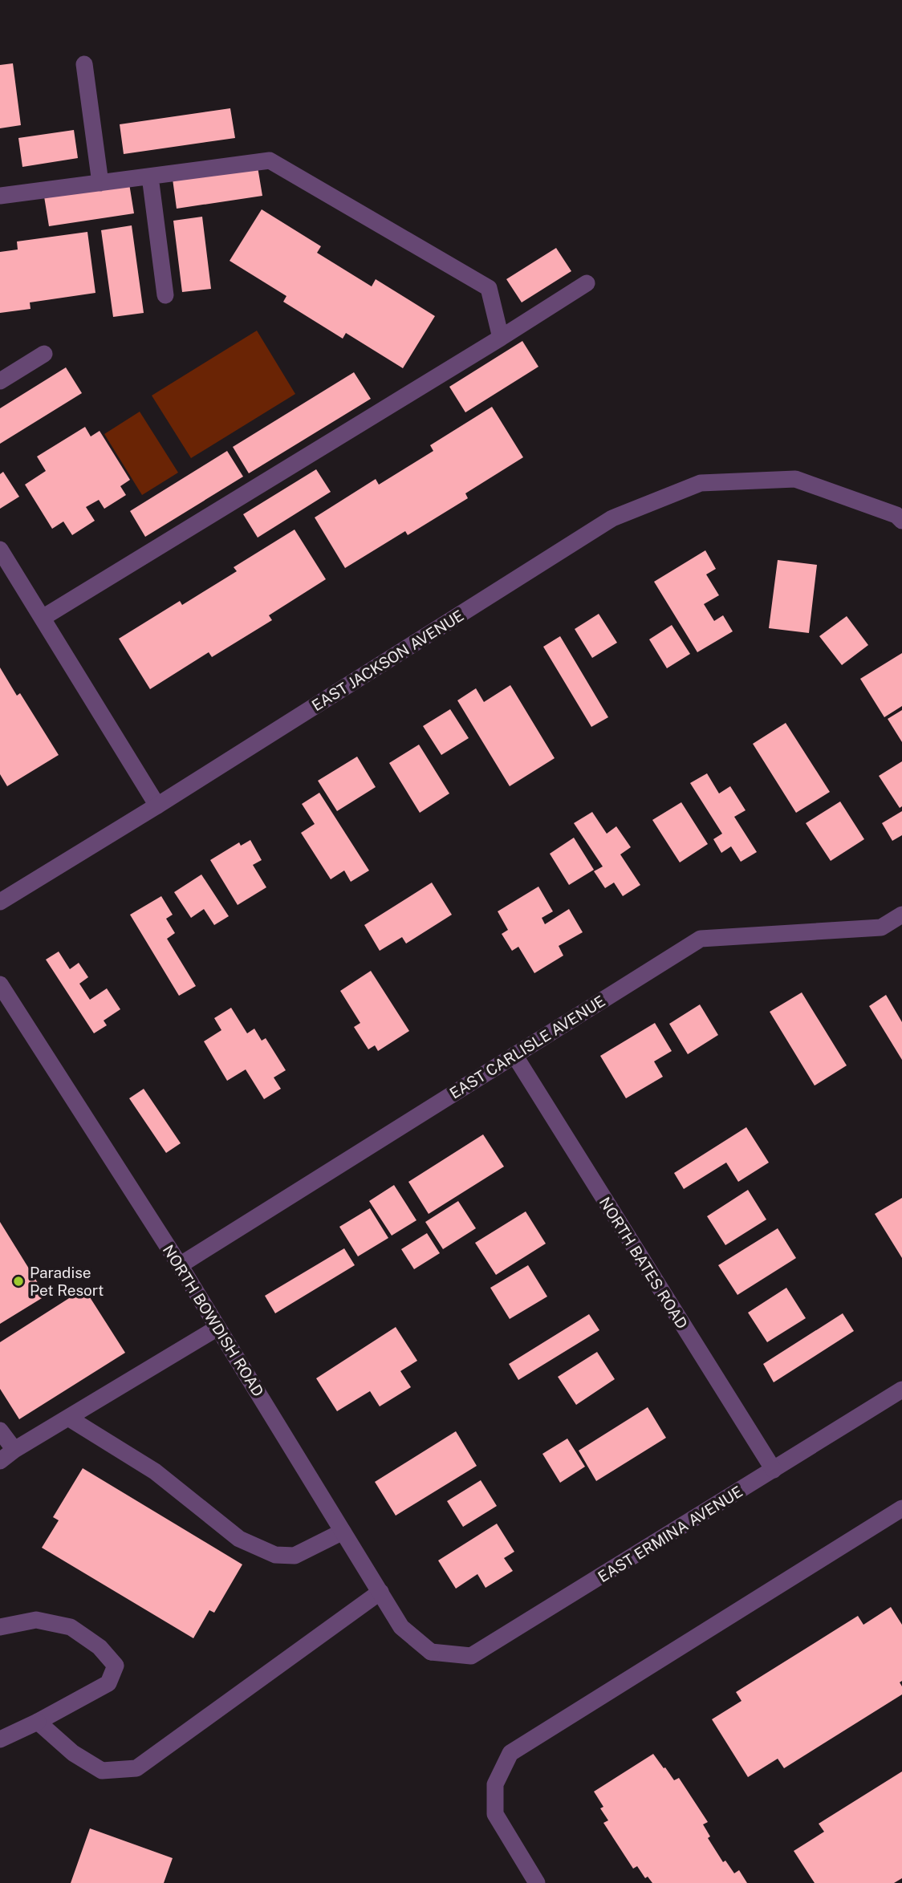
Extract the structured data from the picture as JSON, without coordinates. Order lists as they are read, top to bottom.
{
  "streets": {
    "street": [
      "EAST JACKSON AVENUE",
      "EAST CARLISLE AVENUE",
      "NORTH BATES ROAD",
      "NORTH BOWDISH ROAD",
      "EAST ERMINA AVENUE"
    ]
  },
  "crossings": [
    ["EAST CARLISLE AVENUE", "NORTH BATES ROAD"],
    ["EAST CARLISLE AVENUE", "NORTH BOWDISH ROAD"],
    ["NORTH BATES ROAD", "EAST ERMINA AVENUE"],
    ["NORTH BOWDISH ROAD", "EAST ERMINA AVENUE"]
  ],
  "places": ["Paradise Pet Resort"]
}
